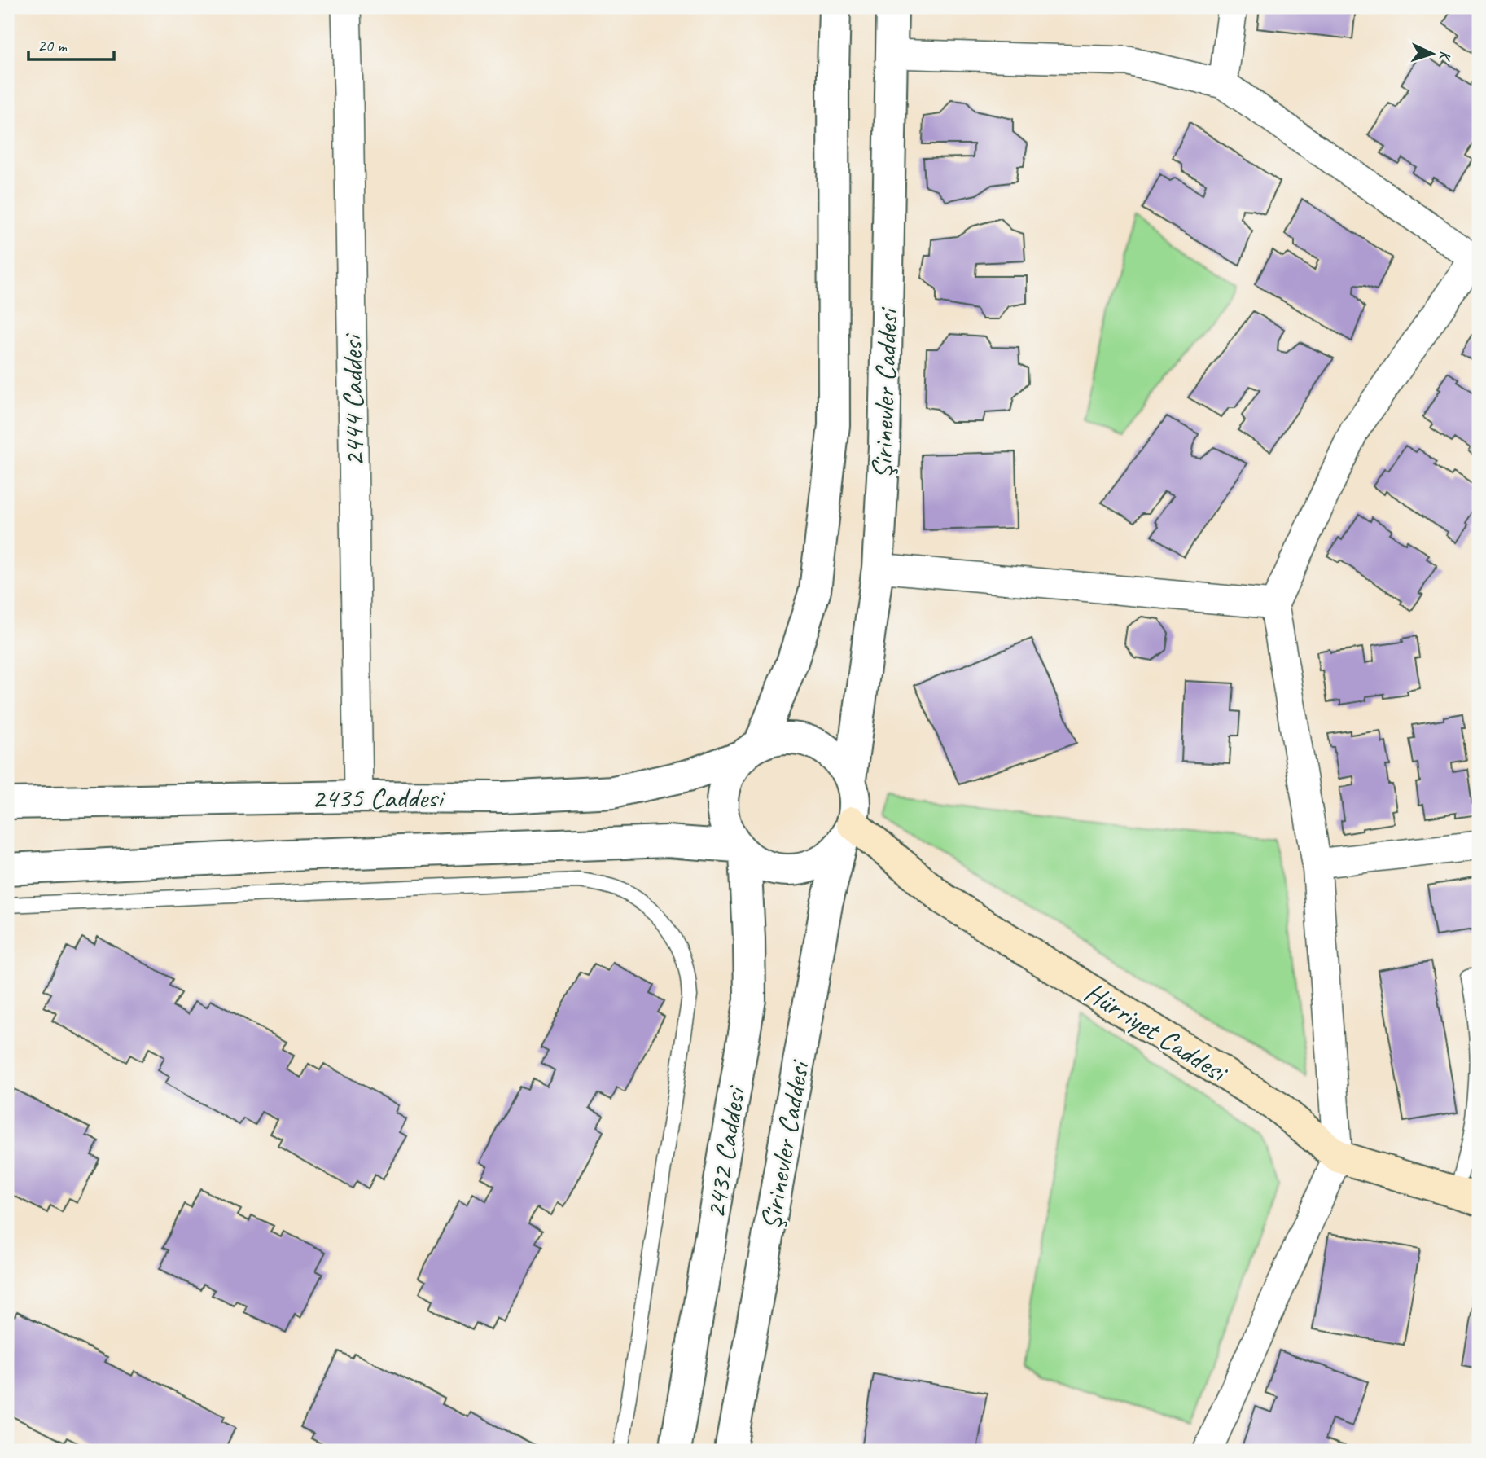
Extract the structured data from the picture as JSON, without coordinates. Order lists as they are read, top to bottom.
{
  "streets": {
    "main road": ["Hürriyet Caddesi"],
    "street": [
      "Şirinevler Caddesi",
      "2444 Caddesi",
      "2435 Caddesi",
      "2432 Caddesi"
    ]
  },
  "crossings": [
    ["Şirinevler Caddesi", "2435 Caddesi"],
    ["Şirinevler Caddesi", "Hürriyet Caddesi"],
    ["Şirinevler Caddesi", "2432 Caddesi"],
    ["2444 Caddesi", "2435 Caddesi"],
    ["2435 Caddesi", "Hürriyet Caddesi"],
    ["2435 Caddesi", "2432 Caddesi"],
    ["Hürriyet Caddesi", "2432 Caddesi"]
  ],
  "scale_bar": "20 m",
  "north": "right"
}
